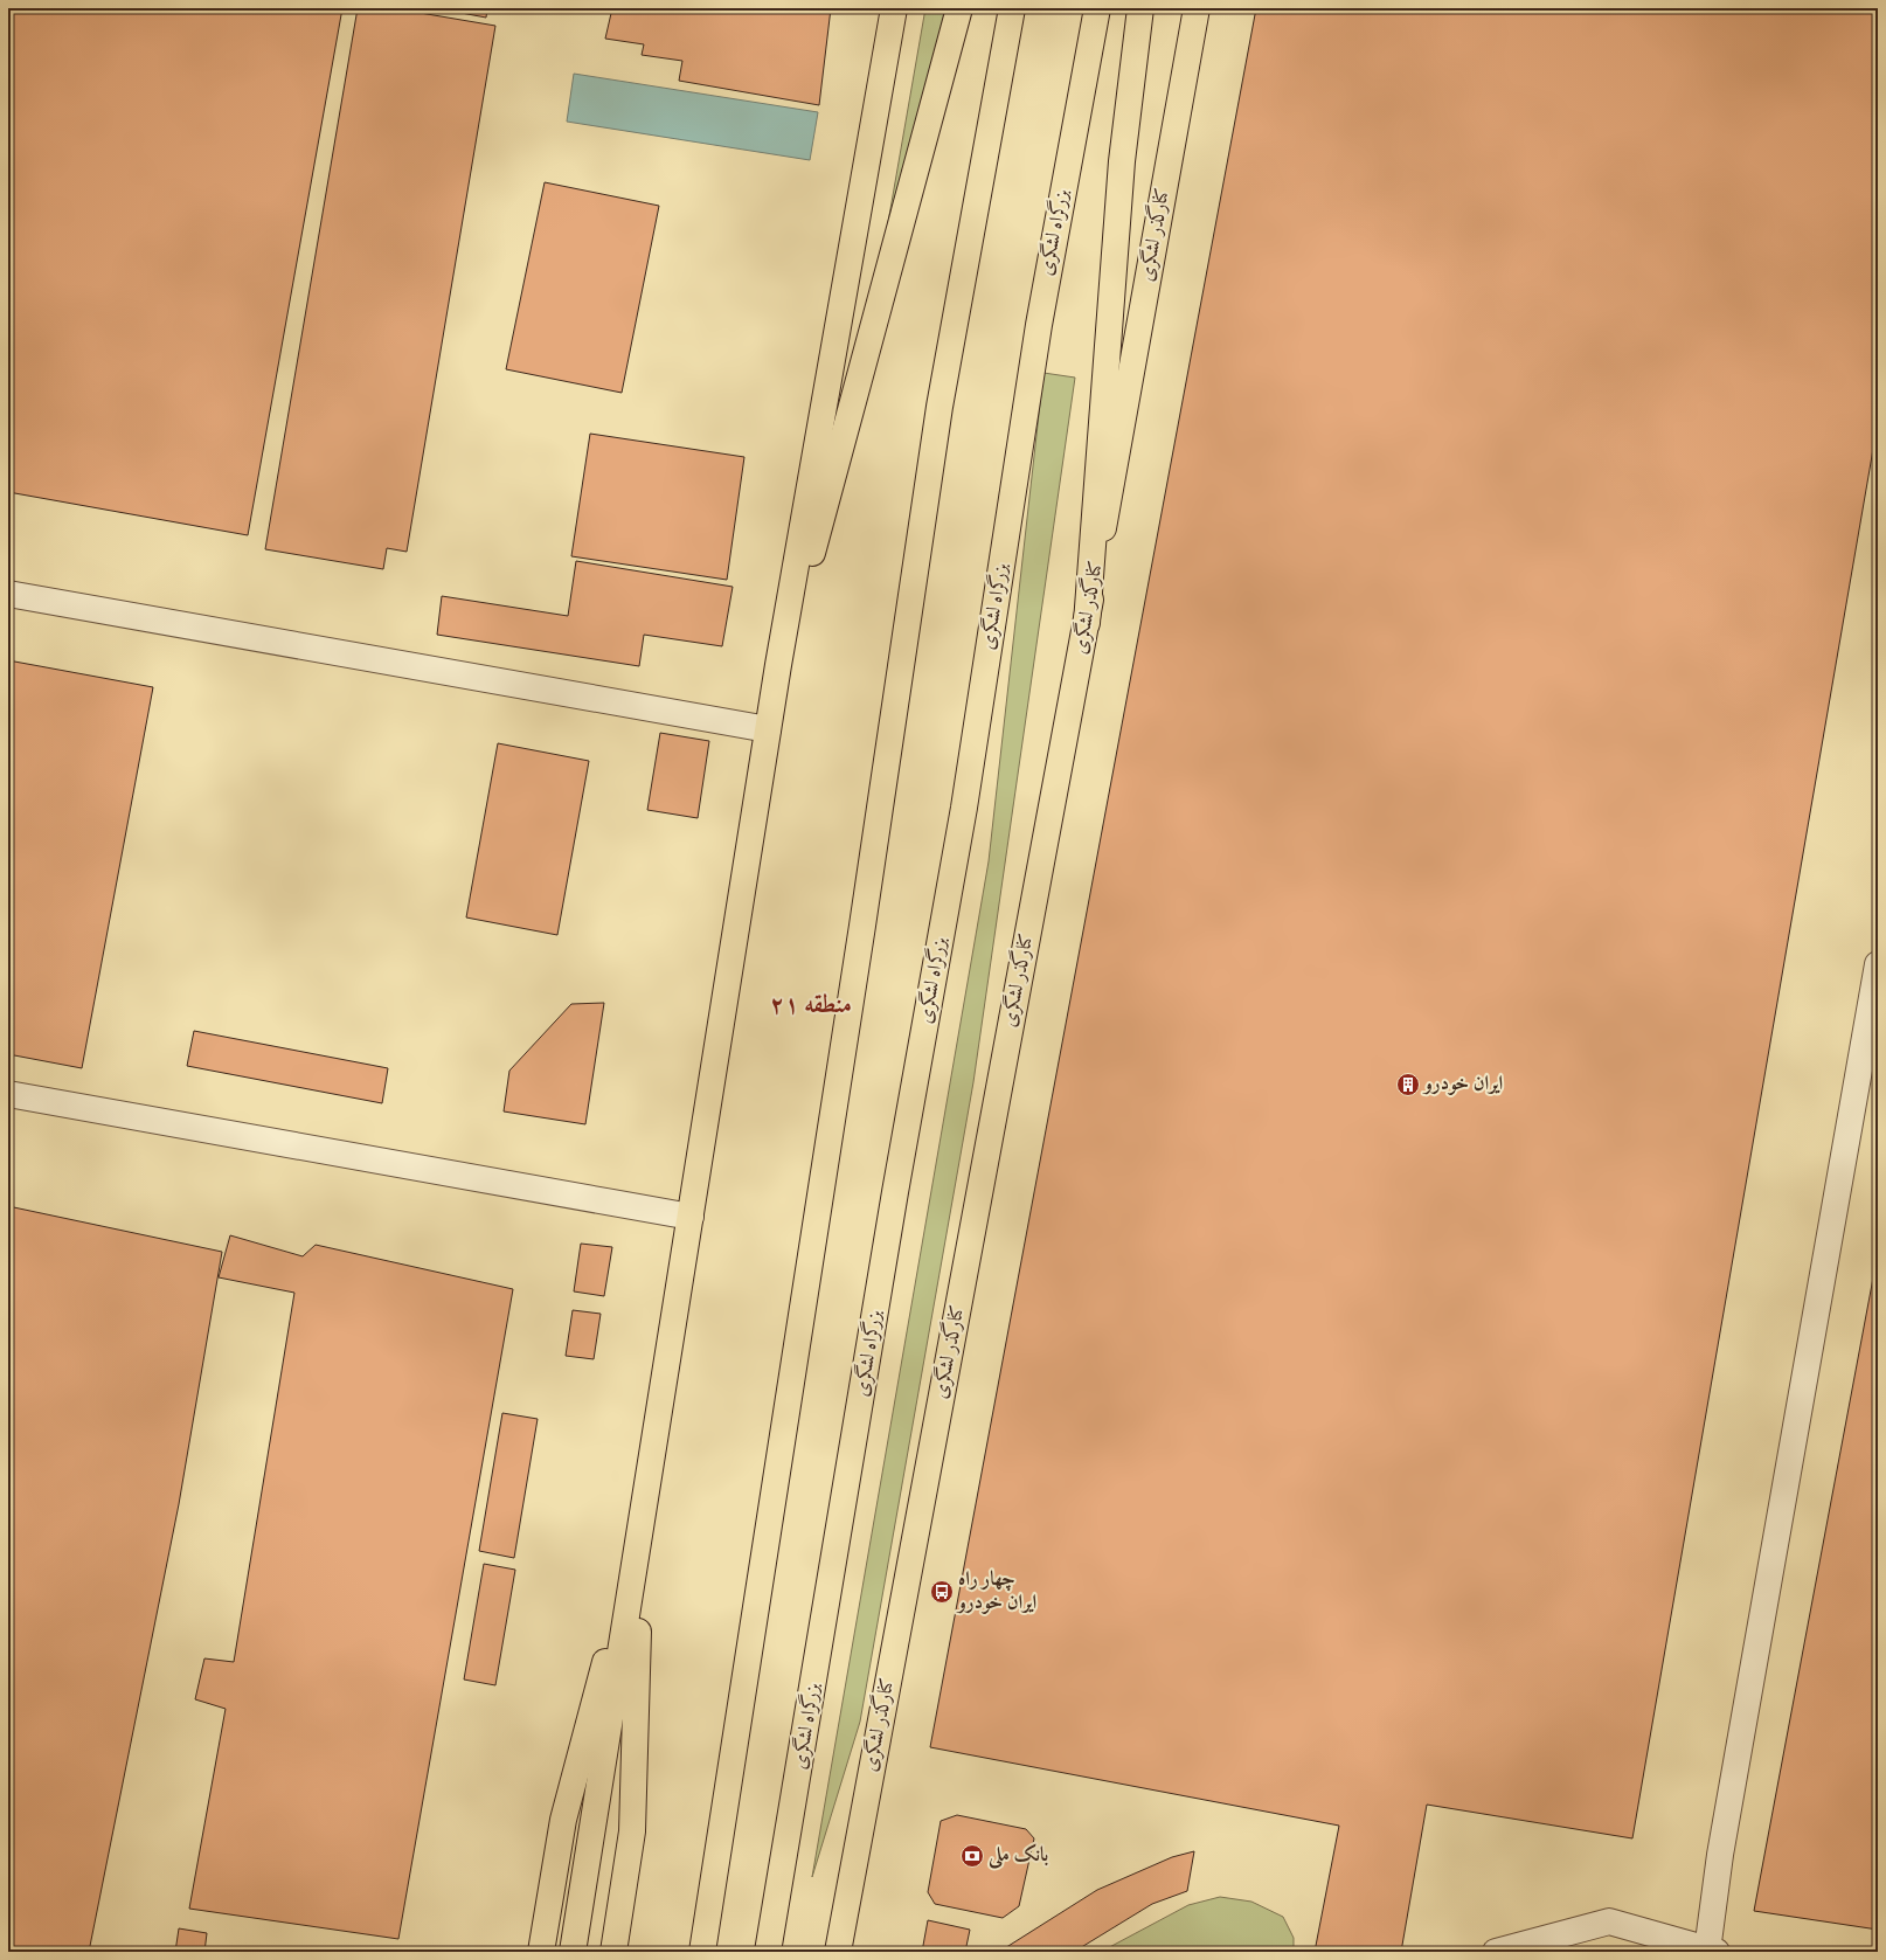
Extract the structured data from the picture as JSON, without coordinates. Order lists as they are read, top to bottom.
{
  "streets": {
    "main road": ["بزرگراه لشگری", "کنارگذر لشگری"]
  },
  "districts": ["منطقه ۲۱"],
  "places": {
    "building": ["ایران خودرو"],
    "bus stop": ["چهار راه ایران خودرو"],
    "bank": ["بانک ملی"]
  }
}
